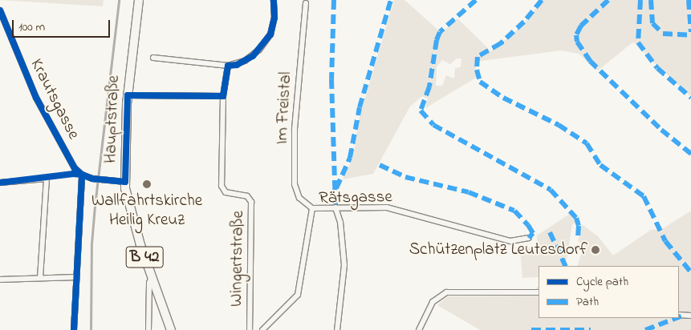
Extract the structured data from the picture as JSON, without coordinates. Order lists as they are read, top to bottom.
{
  "streets": {
    "main road": ["Hauptstraße", "B 42"],
    "street": [
      "Krautsgasse",
      "Im Freistal",
      "Rätsgasse",
      "Wingertstraße"
    ]
  },
  "crossings": [
    ["Im Freistal", "Rätsgasse"]
  ],
  "places": ["Wallfahrtskirche Heilig Kreuz", "Schützenplatz Leutesdorf"],
  "legend": ["Cycle path", "Path"],
  "scale_bar": "100 m"
}
